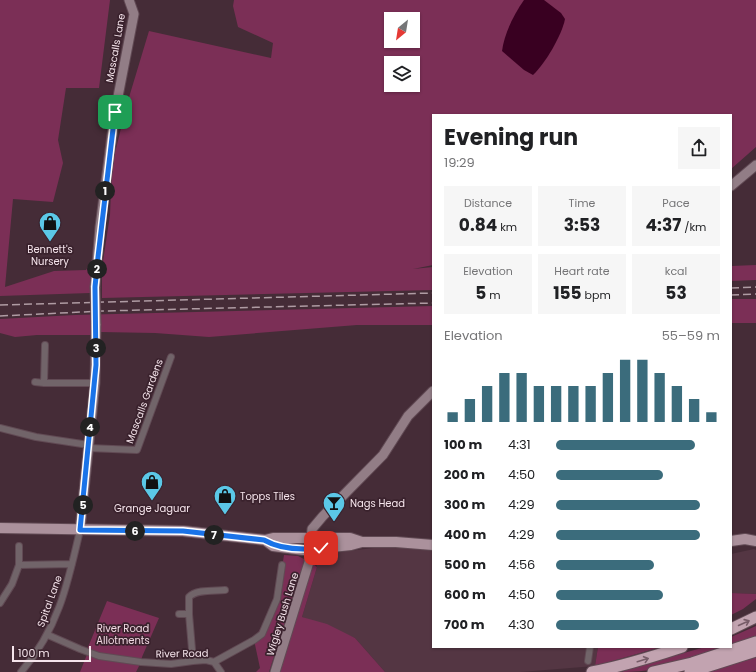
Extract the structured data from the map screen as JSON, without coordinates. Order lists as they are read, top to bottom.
{
  "streets": {
    "street": [
      "Mascalls Lane",
      "Mascalls Gardens",
      "Spital Lane",
      "Wigley Bush Lane",
      "River Road"
    ]
  },
  "crossings": [
    ["Mascalls Lane", "Mascalls Gardens"],
    ["Mascalls Lane", "Spital Lane"],
    ["Spital Lane", "River Road"]
  ],
  "parks": ["River Road Allotments"],
  "places": {
    "shop": ["Bennett's Nursery", "Grange Jaguar", "Topps Tiles"],
    "bar": ["Nags Head"]
  },
  "scale_bar": "100 m",
  "north": "bottom left",
  "page": {
    "heading": ["Evening run", "19:29"],
    "pins": [
      "1",
      "2",
      "3",
      "4",
      "5",
      "6",
      "7"
    ],
    "stats": [
      ["Distance", "0.84 km"],
      ["Time", "3:53"],
      ["Pace", "4:37 /km"],
      ["Elevation", "5 m"],
      ["Heart rate", "155 bpm"],
      ["kcal", "53"]
    ],
    "chart": ["Elevation", "55–59 m"],
    "list": [
      {
        "name": "100 m",
        "note": "4:31"
      },
      {
        "name": "200 m",
        "note": "4:50"
      },
      {
        "name": "300 m",
        "note": "4:29"
      },
      {
        "name": "400 m",
        "note": "4:29"
      },
      {
        "name": "500 m",
        "note": "4:56"
      },
      {
        "name": "600 m",
        "note": "4:50"
      },
      {
        "name": "700 m",
        "note": "4:30"
      }
    ],
    "scale": "100 m"
  }
}
